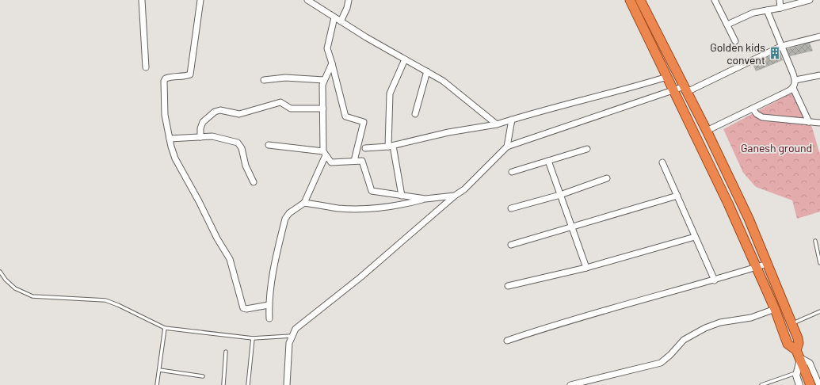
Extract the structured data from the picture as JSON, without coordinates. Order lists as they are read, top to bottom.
{
  "parks": ["Ganesh ground"],
  "places": {
    "building": ["Golden kids convent"]
  }
}
